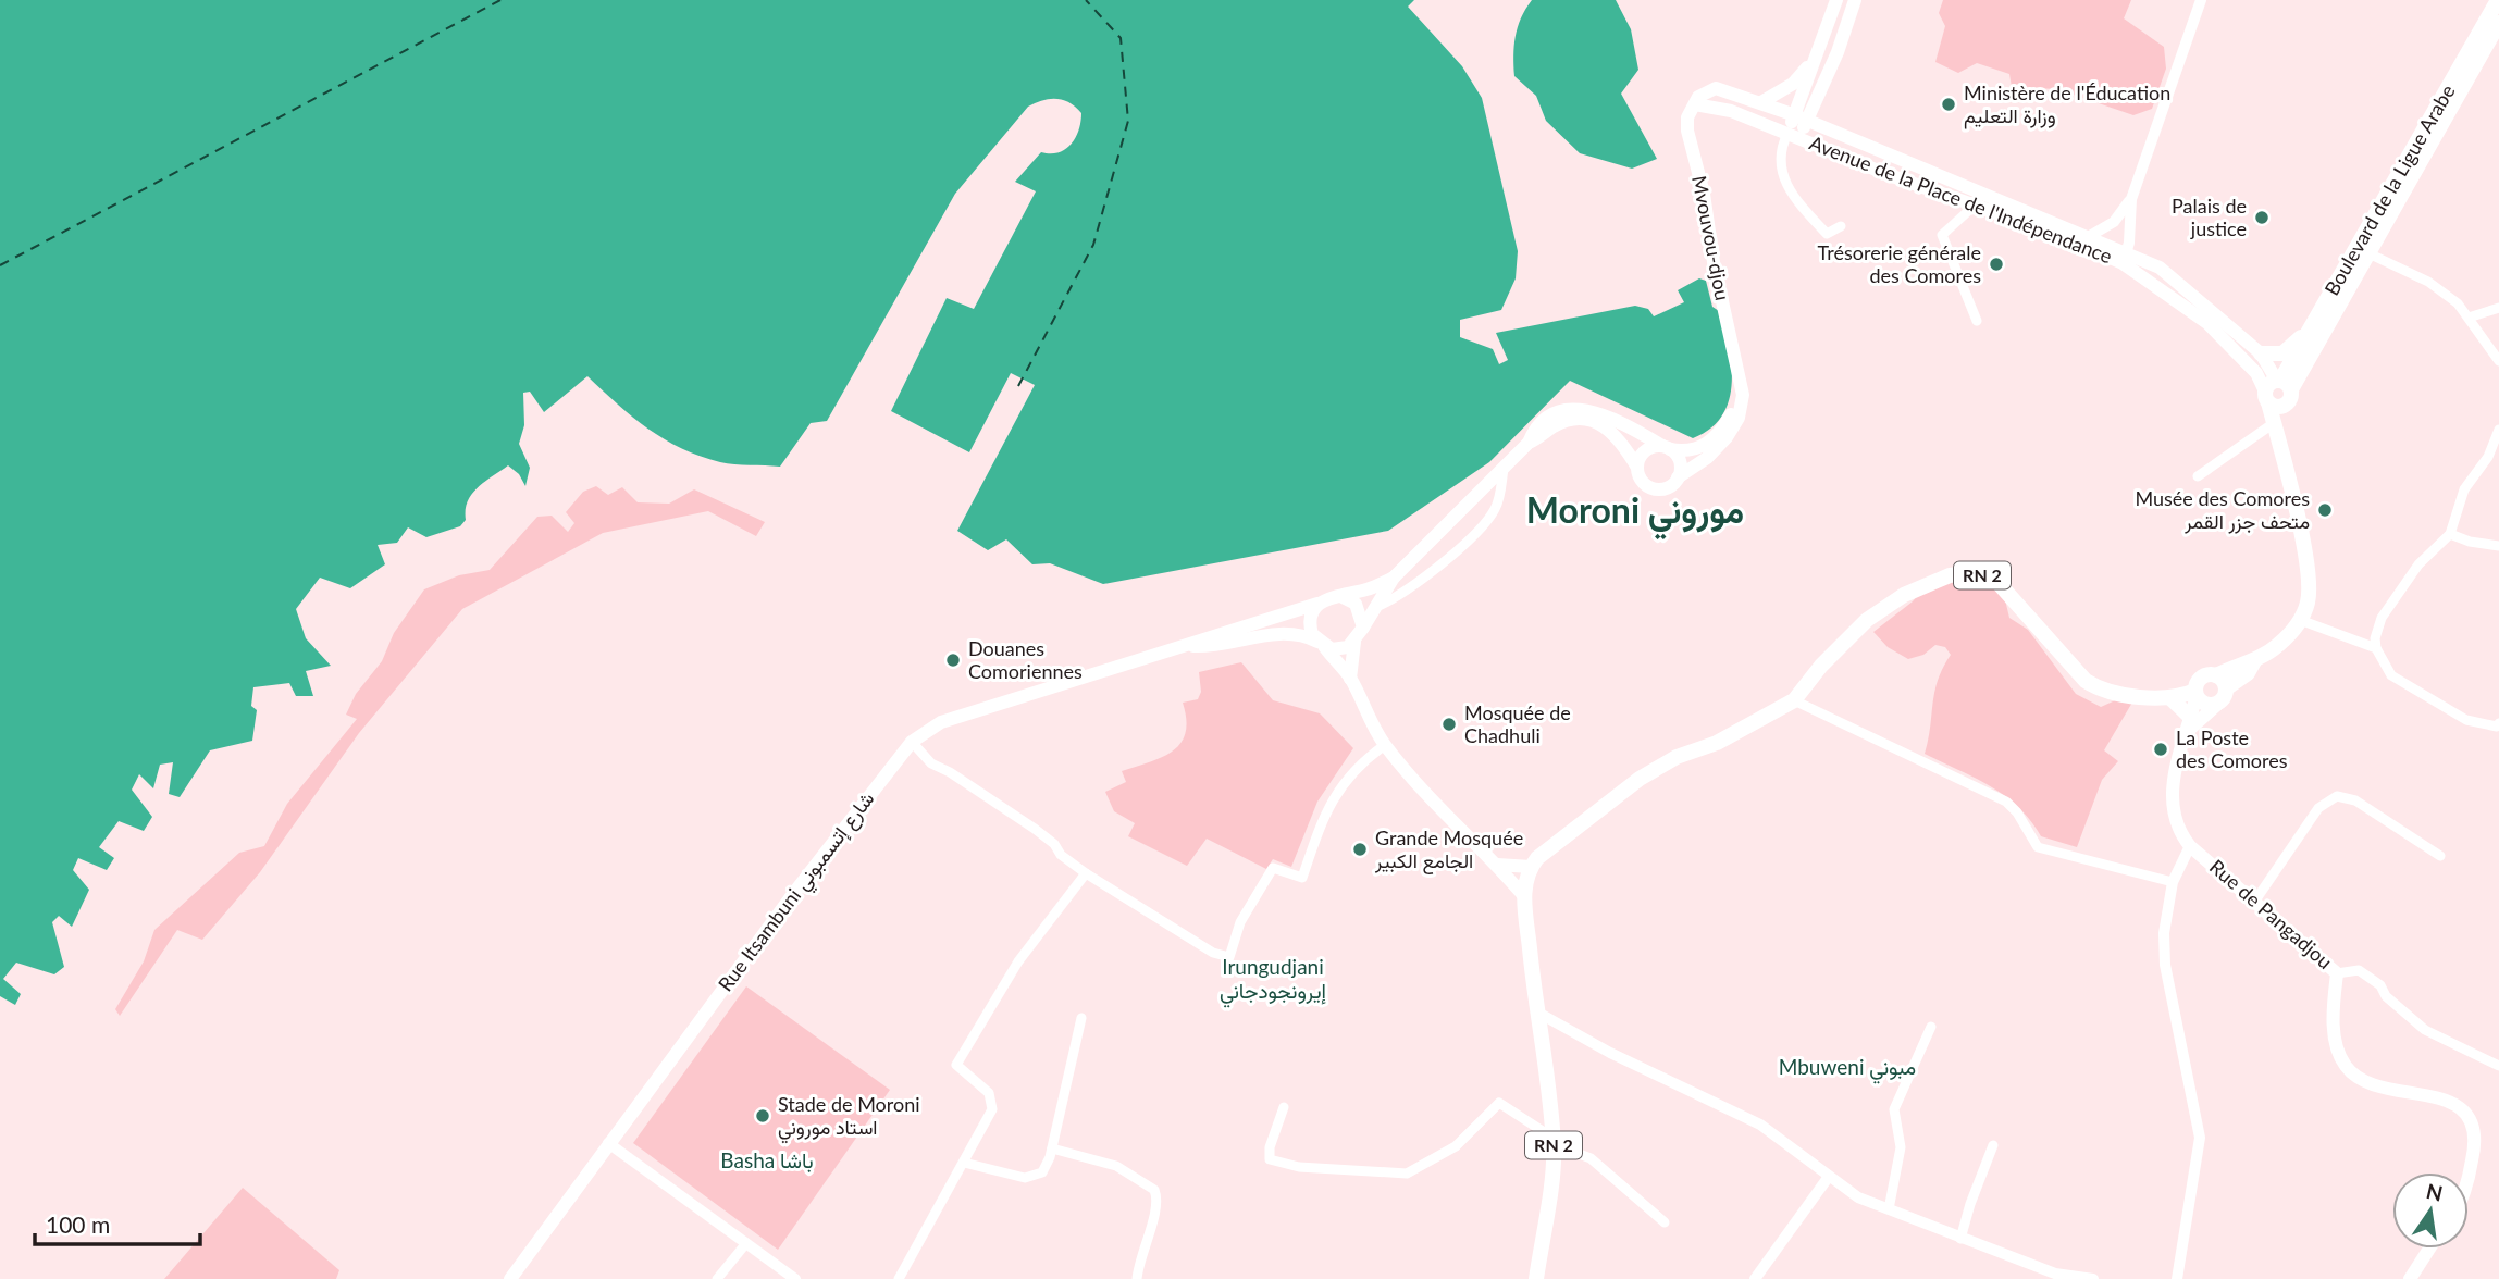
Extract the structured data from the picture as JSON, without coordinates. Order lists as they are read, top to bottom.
{
  "streets": {
    "main road": [
      "Boulevard de la Ligue Arabe",
      "Avenue de la Place de l'Indépendance",
      "Mvouvou-djou",
      "RN 2",
      "Rue Itsambuni شارع إتسمبوني",
      "Rue de Pangadjou"
    ]
  },
  "crossings": [
    ["Boulevard de la Ligue Arabe", "Avenue de la Place de l'Indépendance"]
  ],
  "districts": [
    "Moroni موروني",
    "Irungudjani إيرونجودجاني",
    "Mbuweni مبوني",
    "Basha باشا"
  ],
  "places": [
    "Ministère de l'Éducation وزارة التعليم",
    "Palais de justice",
    "Trésorerie générale des Comores",
    "Musée des Comores متحف جزر القمر",
    "Douanes Comoriennes",
    "Mosquée de Chadhuli",
    "La Poste des Comores",
    "Grande Mosquée الجامع الكبير",
    "Stade de Moroni استاد موروني"
  ],
  "scale_bar": "100 m",
  "north": "top"
}
